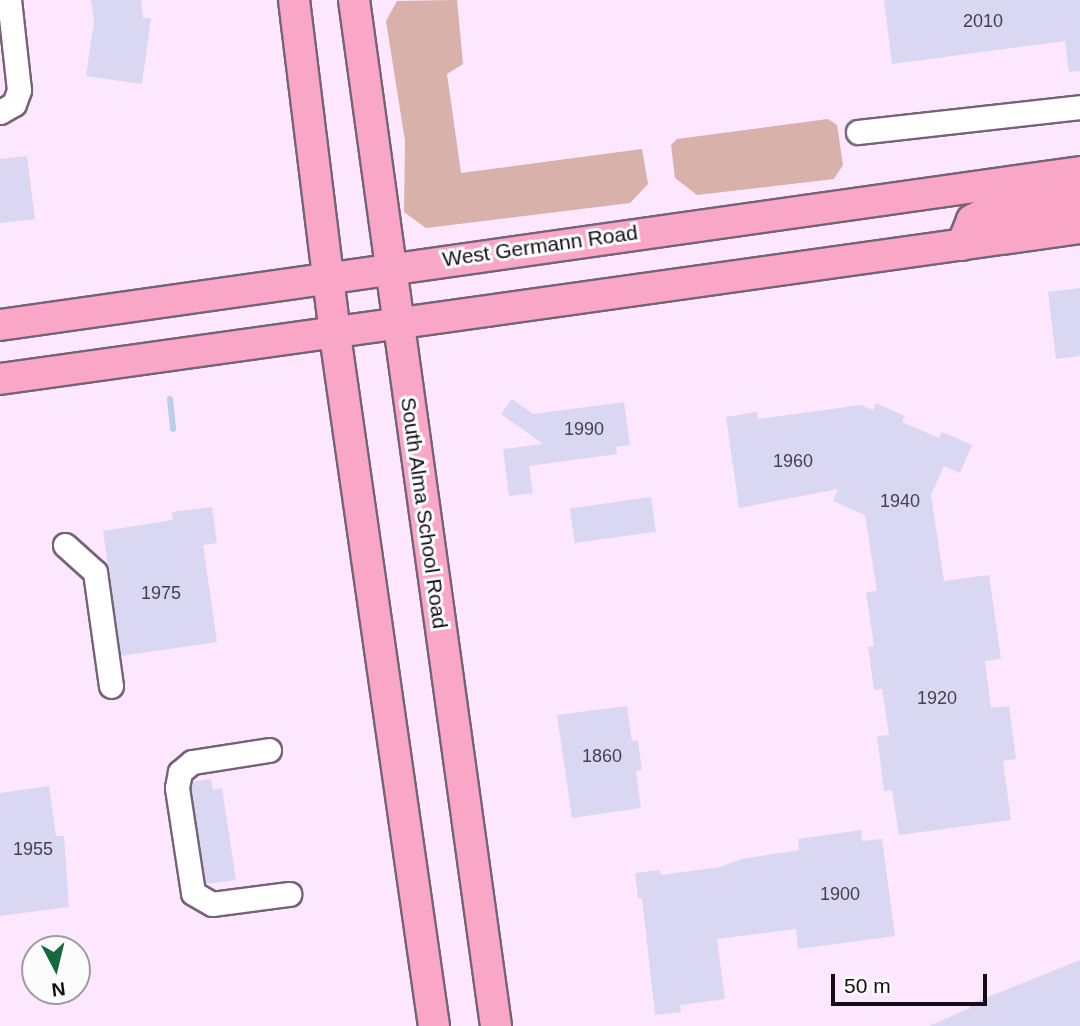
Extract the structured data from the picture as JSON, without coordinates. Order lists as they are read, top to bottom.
{
  "streets": {
    "main road": ["West Germann Road", "South Alma School Road"]
  },
  "crossings": [
    ["West Germann Road", "South Alma School Road"]
  ],
  "house_numbers": [
    "2010",
    "1990",
    "1960",
    "1940",
    "1975",
    "1920",
    "1860",
    "1955",
    "1900"
  ],
  "scale_bar": "50 m",
  "north": "bottom"
}
